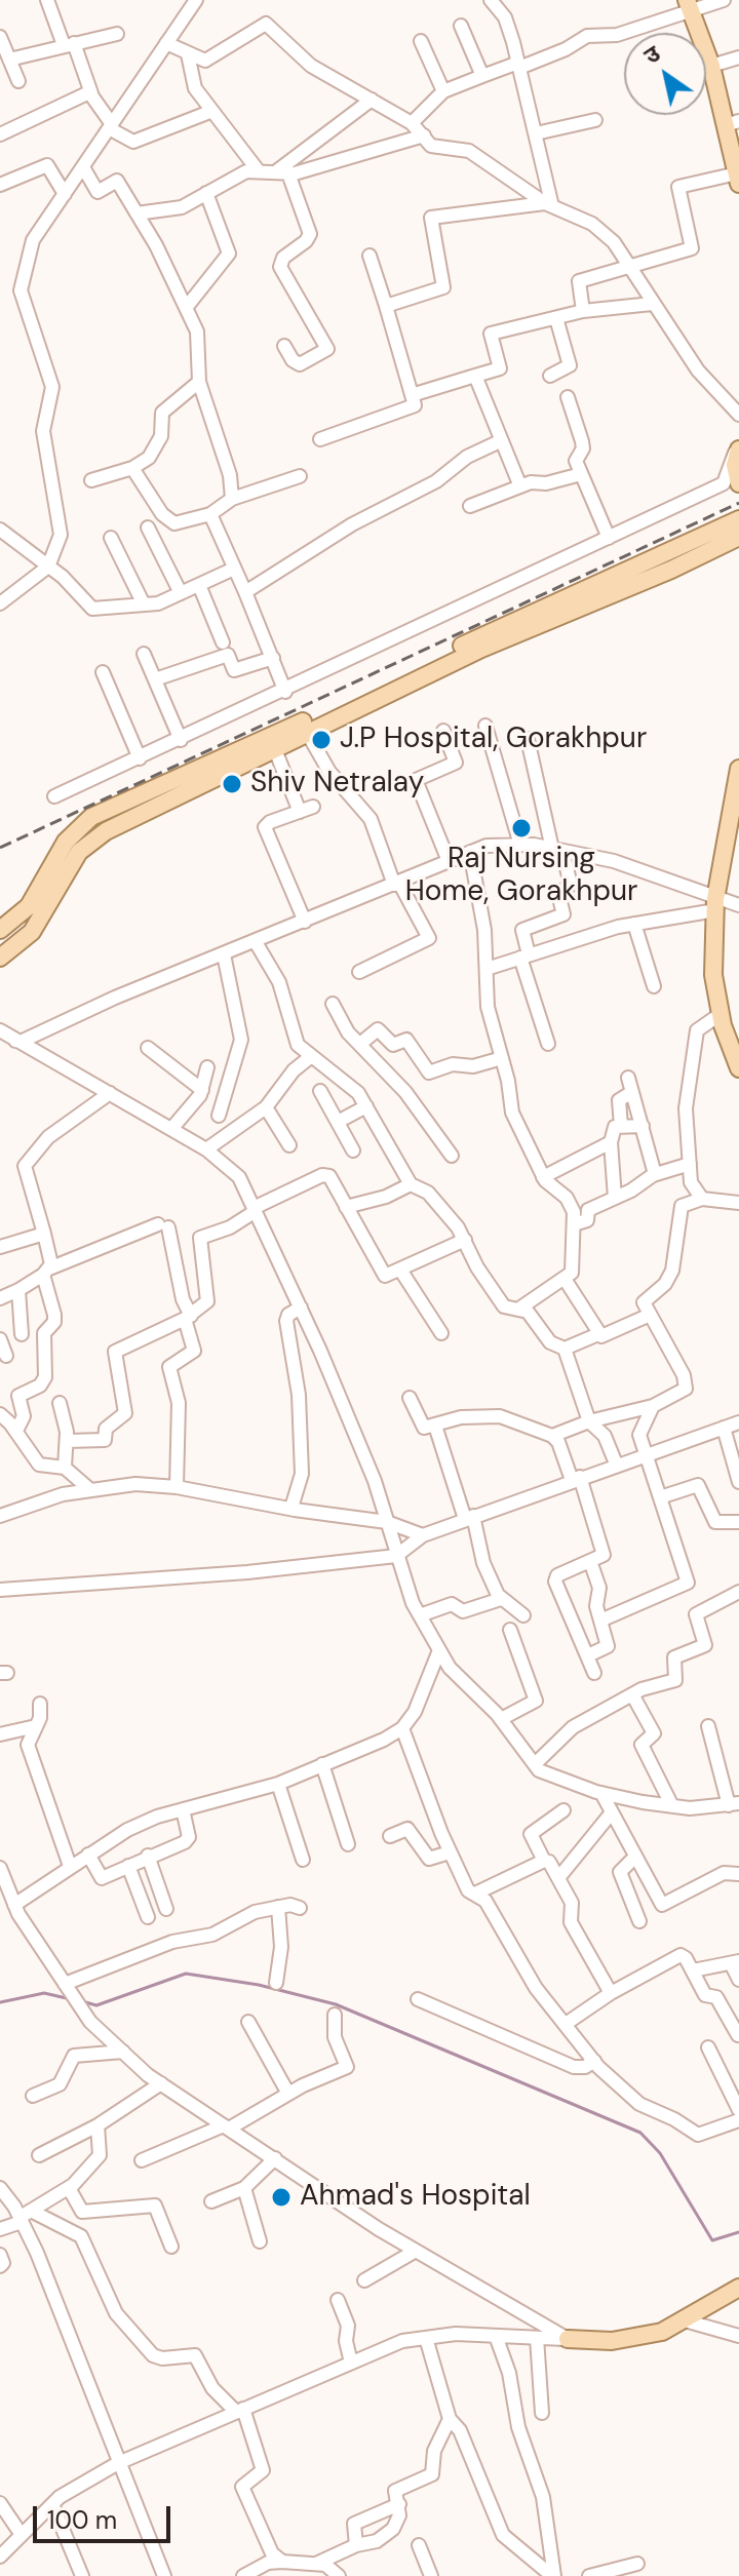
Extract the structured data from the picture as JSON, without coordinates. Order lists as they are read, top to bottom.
{
  "places": [
    "J.P Hospital, Gorakhpur",
    "Shiv Netralay",
    "Raj Nursing Home, Gorakhpur",
    "Ahmad's Hospital"
  ],
  "scale_bar": "100 m",
  "north": "top left"
}
